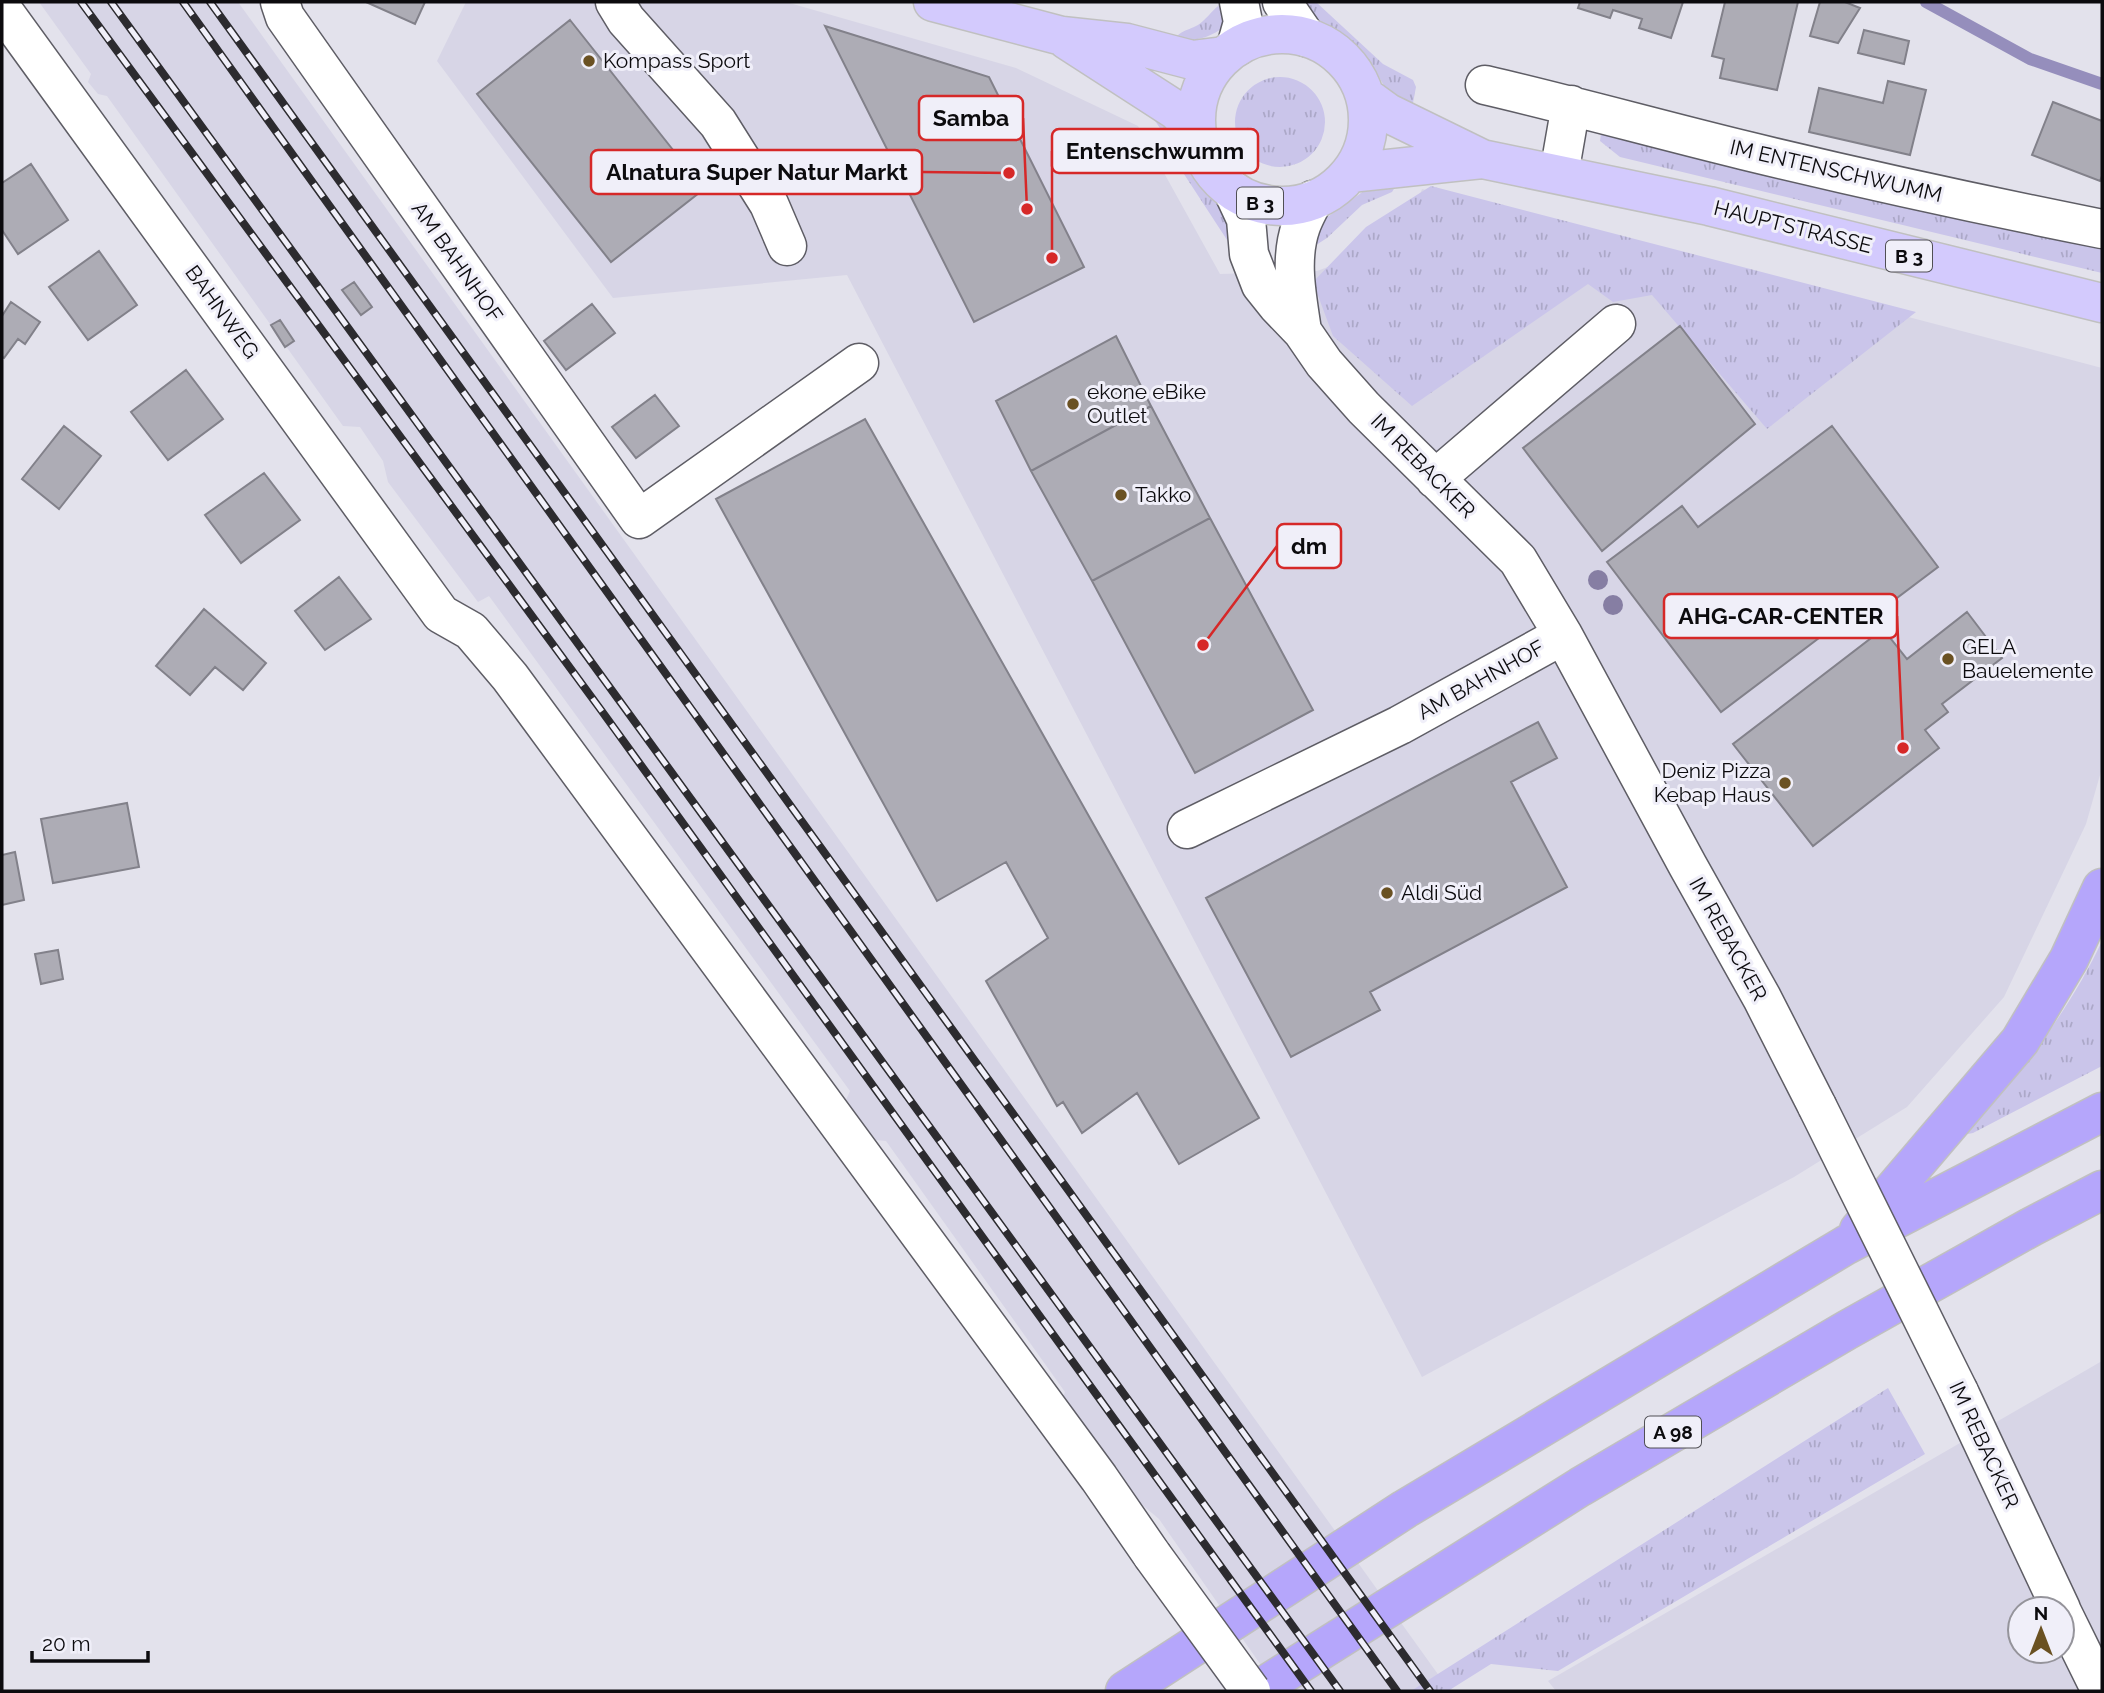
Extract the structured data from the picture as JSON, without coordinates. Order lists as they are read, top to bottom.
{
  "streets": {
    "highway": ["A 98"],
    "main road": ["B 3", "HAUPTSTRASSE"],
    "street": [
      "IM ENTENSCHWUMM",
      "AM BAHNHOF",
      "BAHNWEG",
      "IM REBACKER"
    ]
  },
  "crossings": [
    ["B 3", "HAUPTSTRASSE"],
    ["B 3", "IM REBACKER"],
    ["HAUPTSTRASSE", "IM REBACKER"],
    ["AM BAHNHOF", "IM REBACKER"],
    ["BAHNWEG", "A 98"]
  ],
  "places": [
    "Kompass Sport",
    "Alnatura Super Natur Markt",
    "Samba",
    "Entenschwumm",
    "ekone eBike Outlet",
    "Takko",
    "dm",
    "GELA Bauelemente",
    "AHG-CAR-CENTER",
    "Deniz Pizza Kebap Haus",
    "Aldi Süd"
  ],
  "scale_bar": "20 m",
  "north": "top"
}
